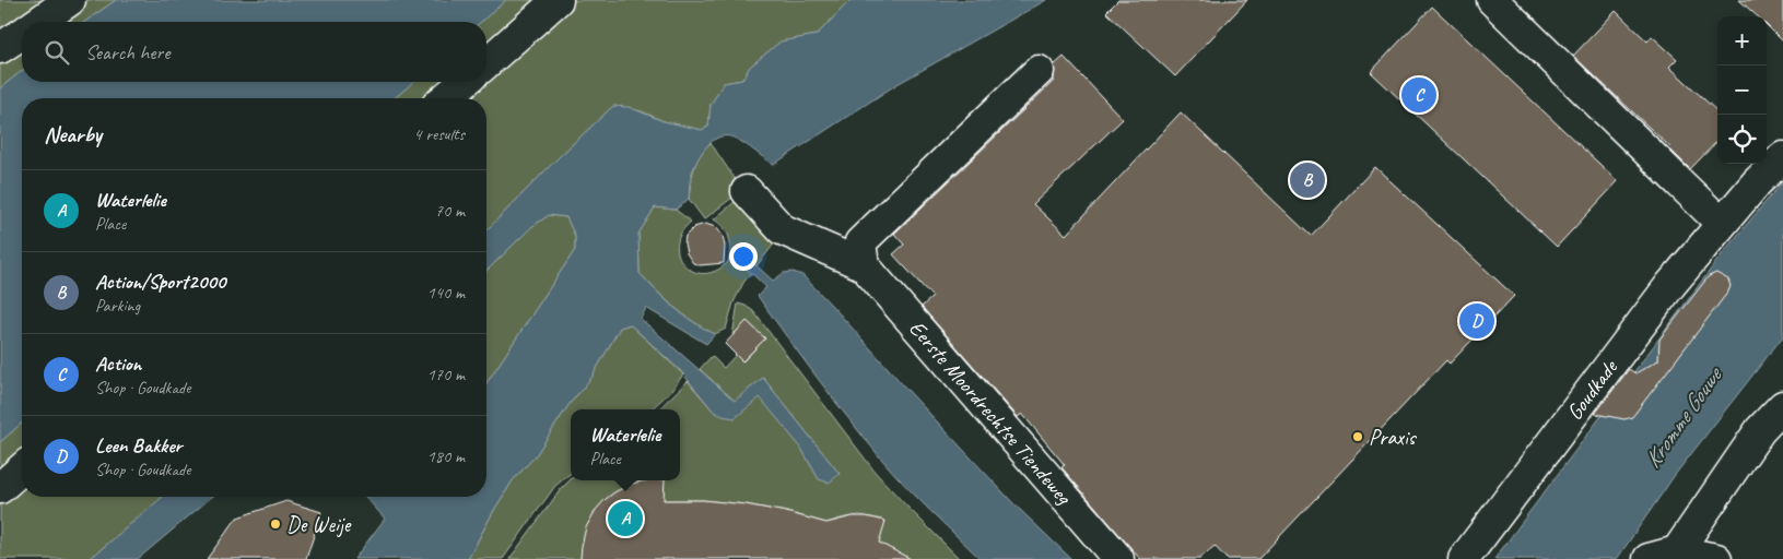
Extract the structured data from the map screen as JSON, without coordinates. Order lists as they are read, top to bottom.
{
  "streets": {
    "street": ["Goudkade", "Eerste Moordrechtse Tiendeweg"]
  },
  "water": ["Kromme Gouwe"],
  "places": ["Praxis", "De Weije"],
  "page": {
    "map_buttons": ["+", "−"],
    "search": "Search here",
    "pins": [
      "C",
      "B",
      "D",
      "A"
    ],
    "heading": ["Nearby", "4 results"],
    "list": [
      {
        "mark": "A",
        "name": "Waterlelie",
        "note": "Place",
        "value": "70 m"
      },
      {
        "mark": "B",
        "name": "Action/Sport2000",
        "note": "Parking",
        "value": "140 m"
      },
      {
        "mark": "C",
        "name": "Action",
        "note": "Shop · Goudkade",
        "value": "170 m"
      },
      {
        "mark": "D",
        "name": "Leen Bakker",
        "note": "Shop · Goudkade",
        "value": "180 m"
      }
    ],
    "popup": ["Waterlelie", "Place"]
  }
}
